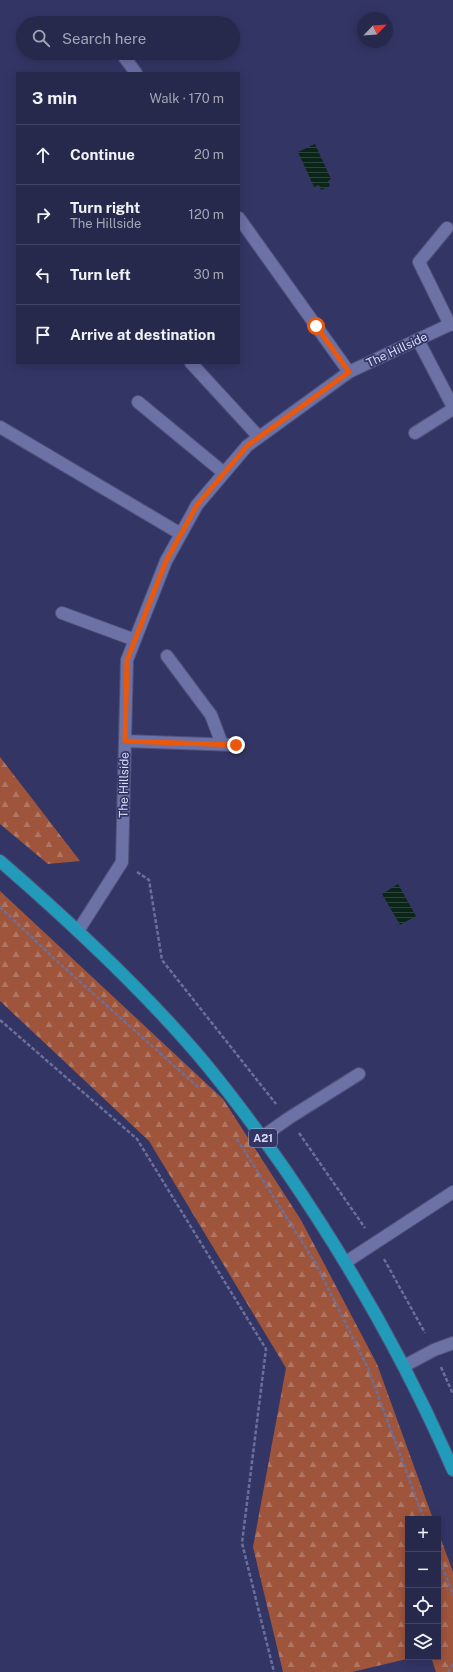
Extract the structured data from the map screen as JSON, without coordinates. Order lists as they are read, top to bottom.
{
  "streets": {
    "highway": ["A21"],
    "street": ["The Hillside"]
  },
  "crossings": [
    ["The Hillside", "A21"]
  ],
  "north": "top right",
  "page": {
    "search": "Search here",
    "heading": ["3 min", "Walk · 170 m"],
    "list": [
      ["Continue", "20 m"],
      ["Turn right", "The Hillside", "120 m"],
      ["Turn left", "30 m"],
      "Arrive at destination"
    ],
    "map_buttons": ["+", "−"]
  }
}
